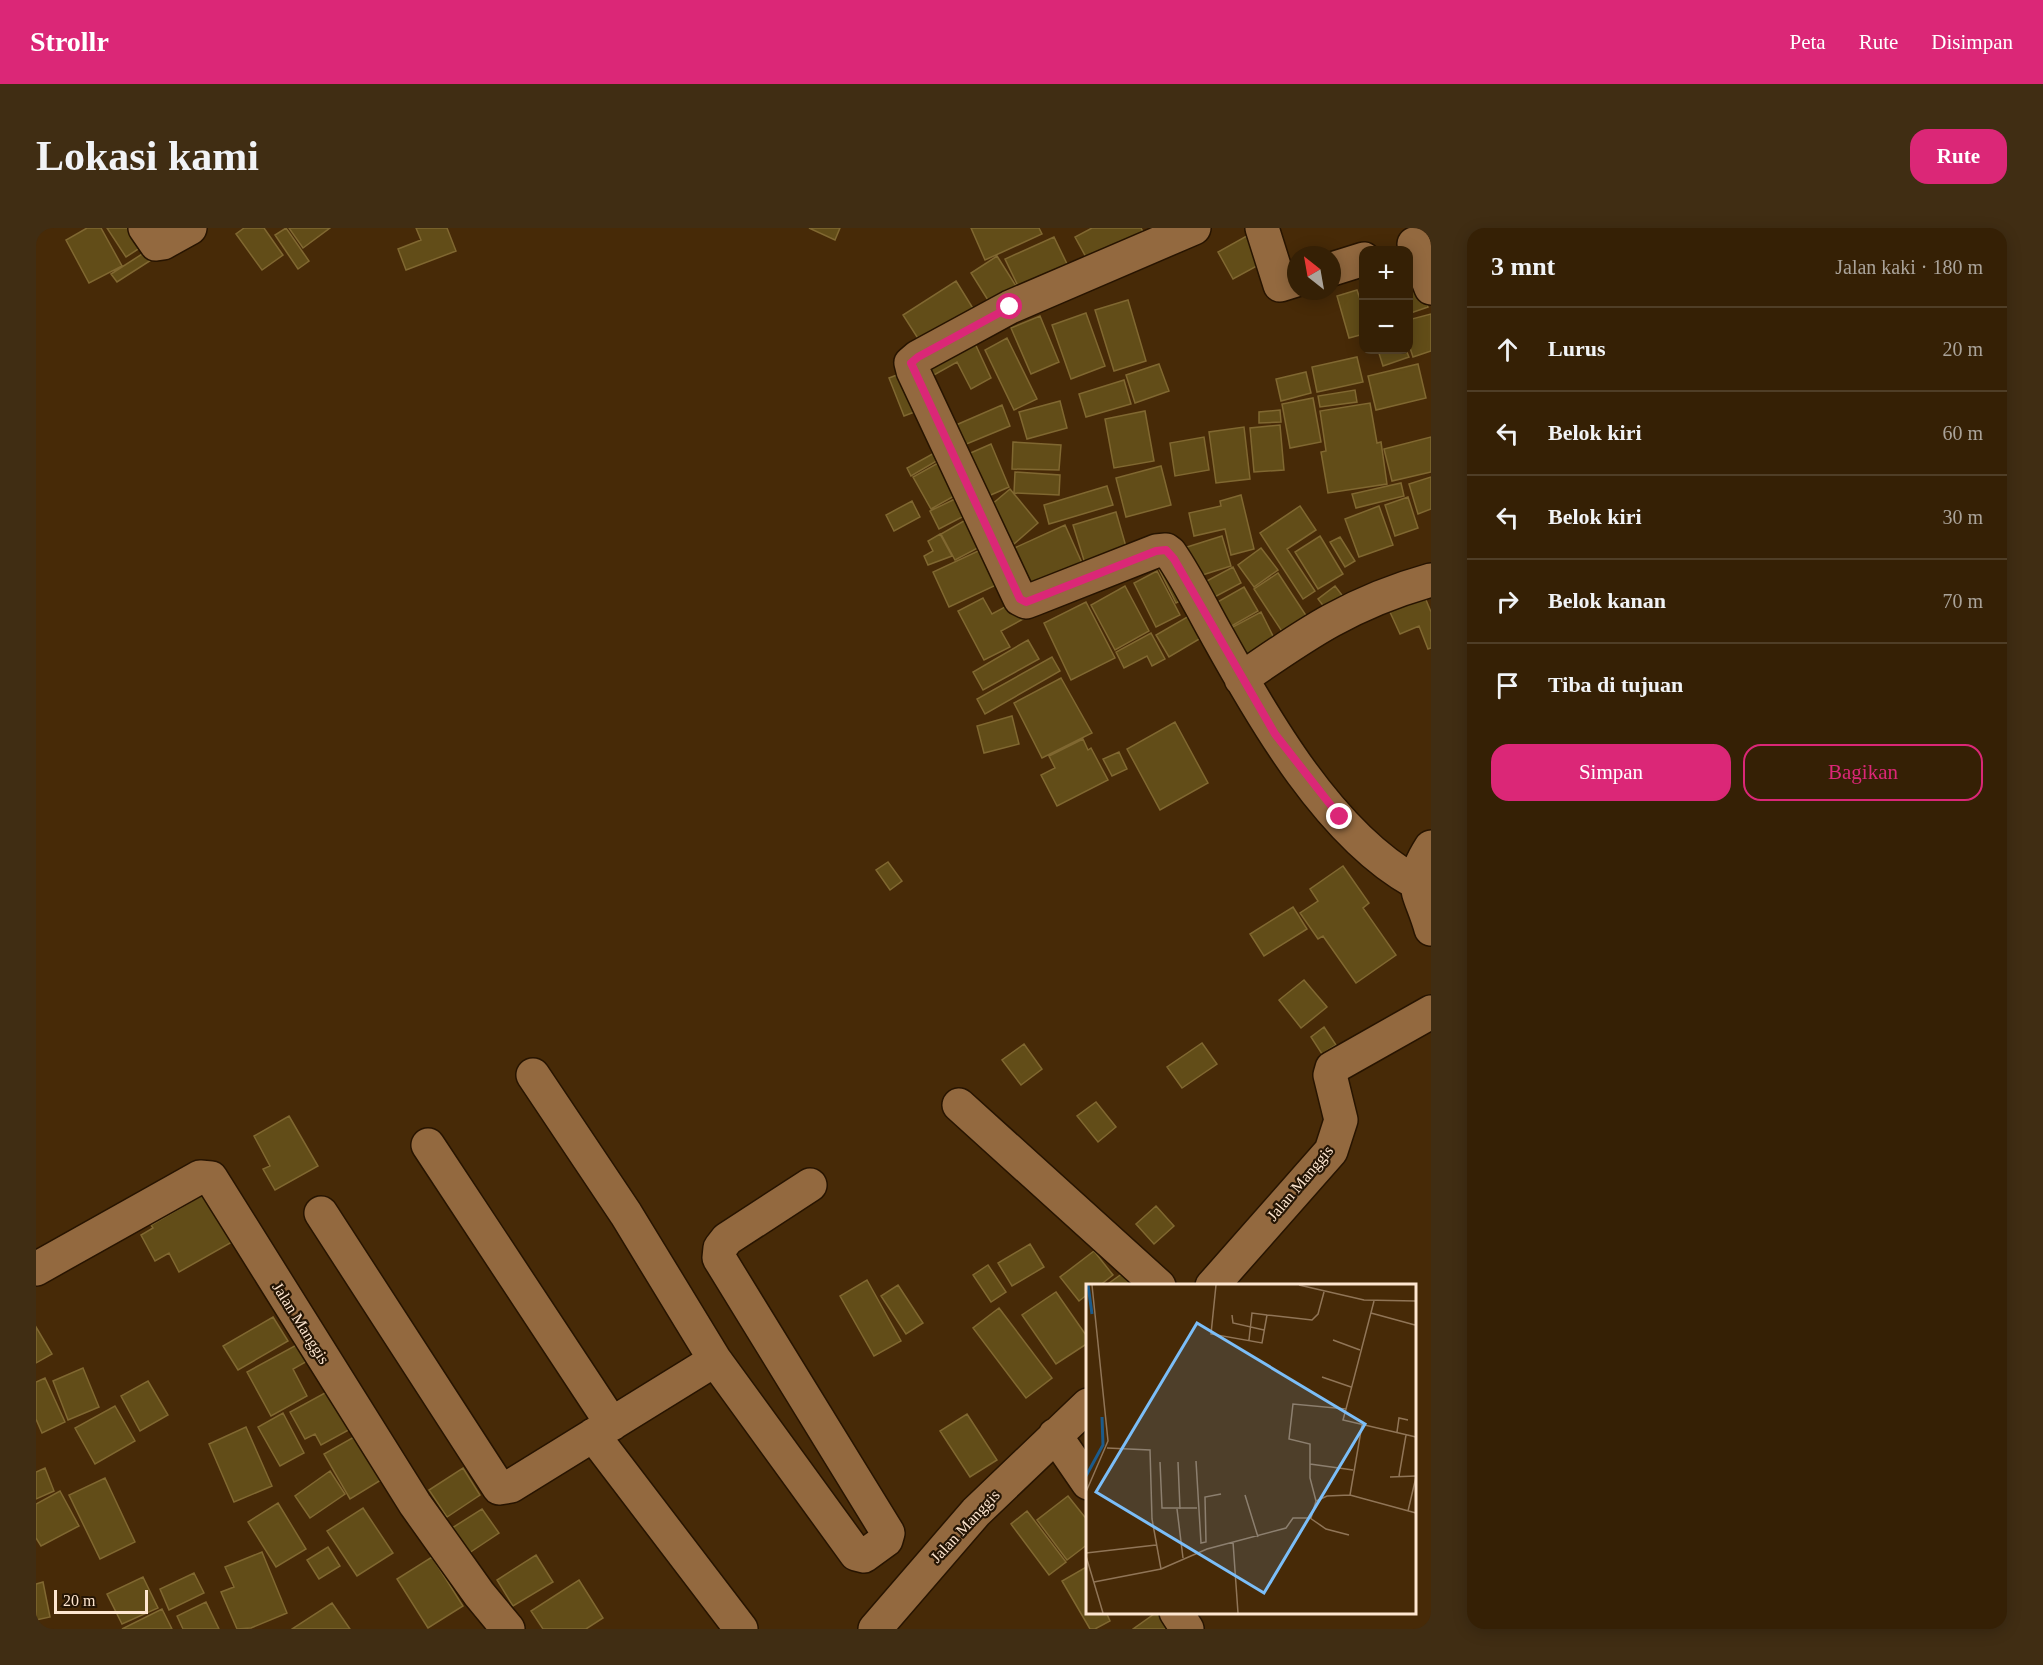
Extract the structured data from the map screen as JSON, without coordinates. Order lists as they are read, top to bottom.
{
  "streets": {
    "street": ["Jalan Manggis"]
  },
  "scale_bar": "20 m",
  "north": "top left",
  "page": {
    "header": "Strollr",
    "nav": ["Peta", "Rute", "Disimpan"],
    "buttons": [
      "Rute",
      ["Simpan", "Bagikan"]
    ],
    "title": "Lokasi kami",
    "heading": ["3 mnt", "Jalan kaki · 180 m"],
    "map_buttons": ["+", "−"],
    "list": [
      ["Lurus", "20 m"],
      ["Belok kiri", "60 m"],
      ["Belok kiri", "30 m"],
      ["Belok kanan", "70 m"],
      "Tiba di tujuan"
    ],
    "scale": "20 m"
  }
}
